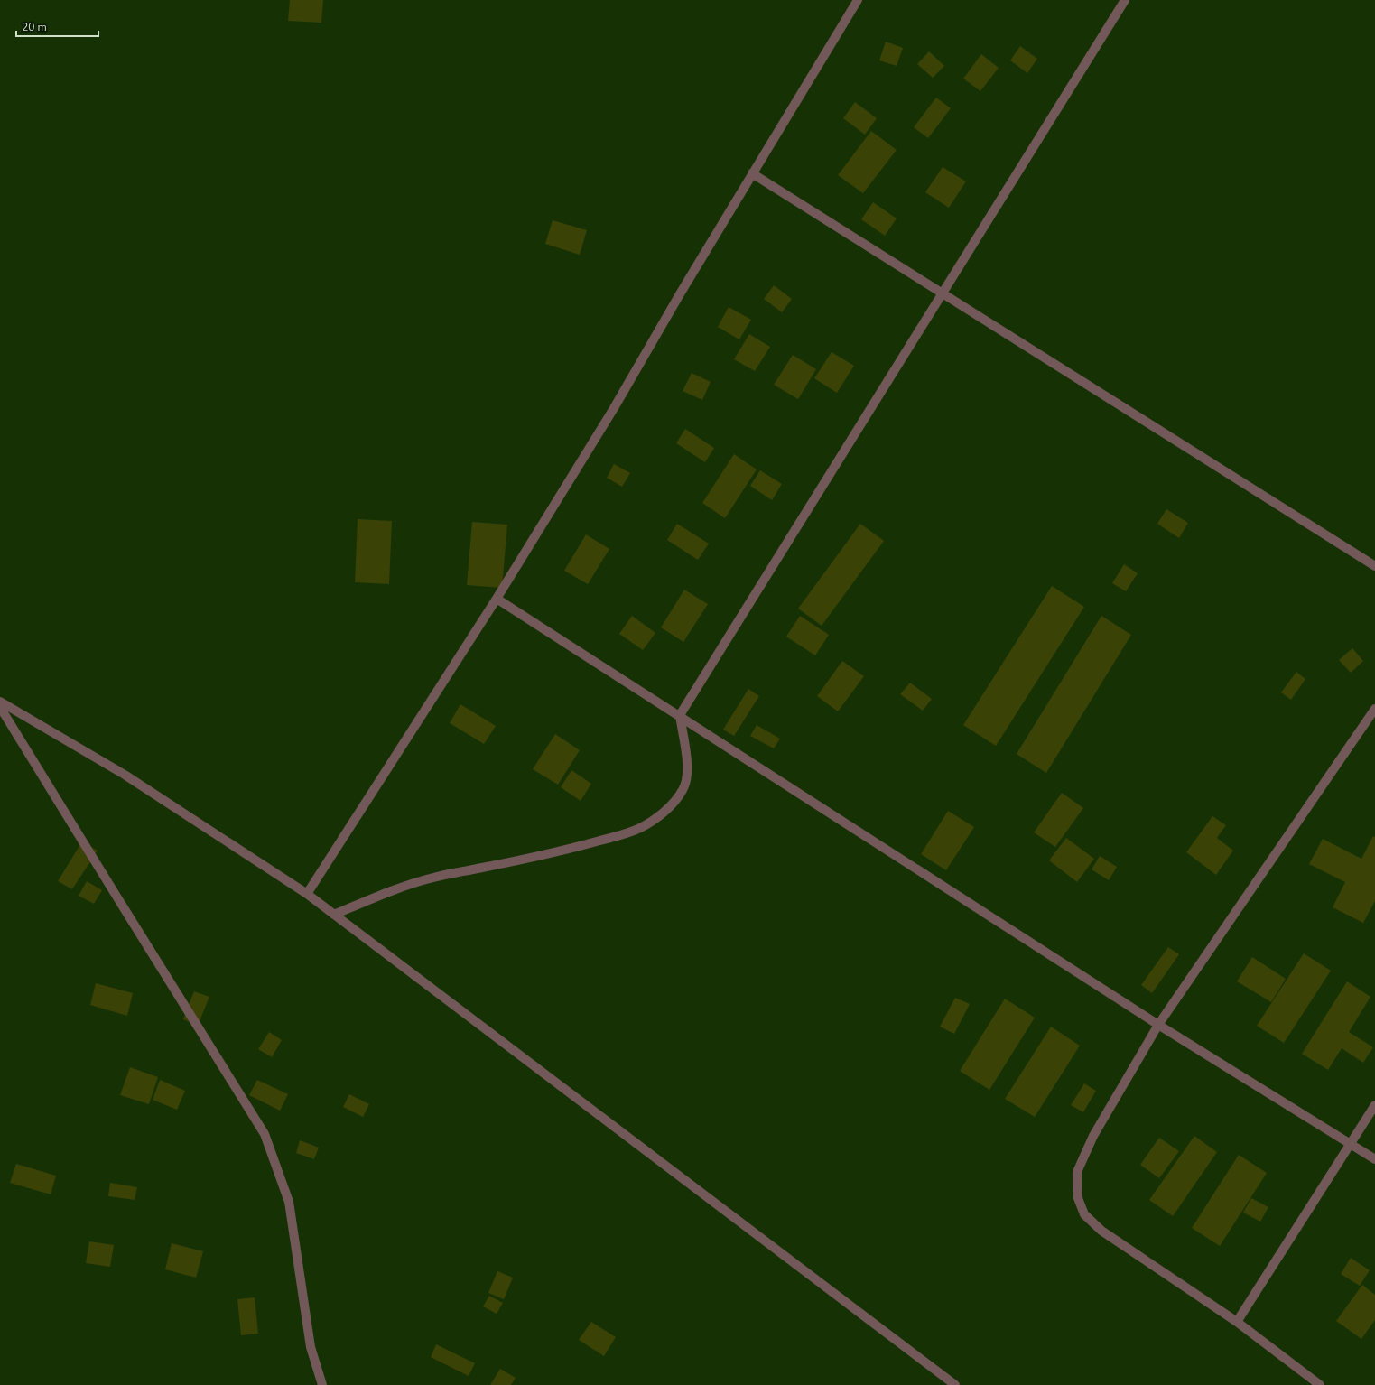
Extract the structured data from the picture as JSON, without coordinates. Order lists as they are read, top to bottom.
{
  "scale_bar": "20 m"
}
